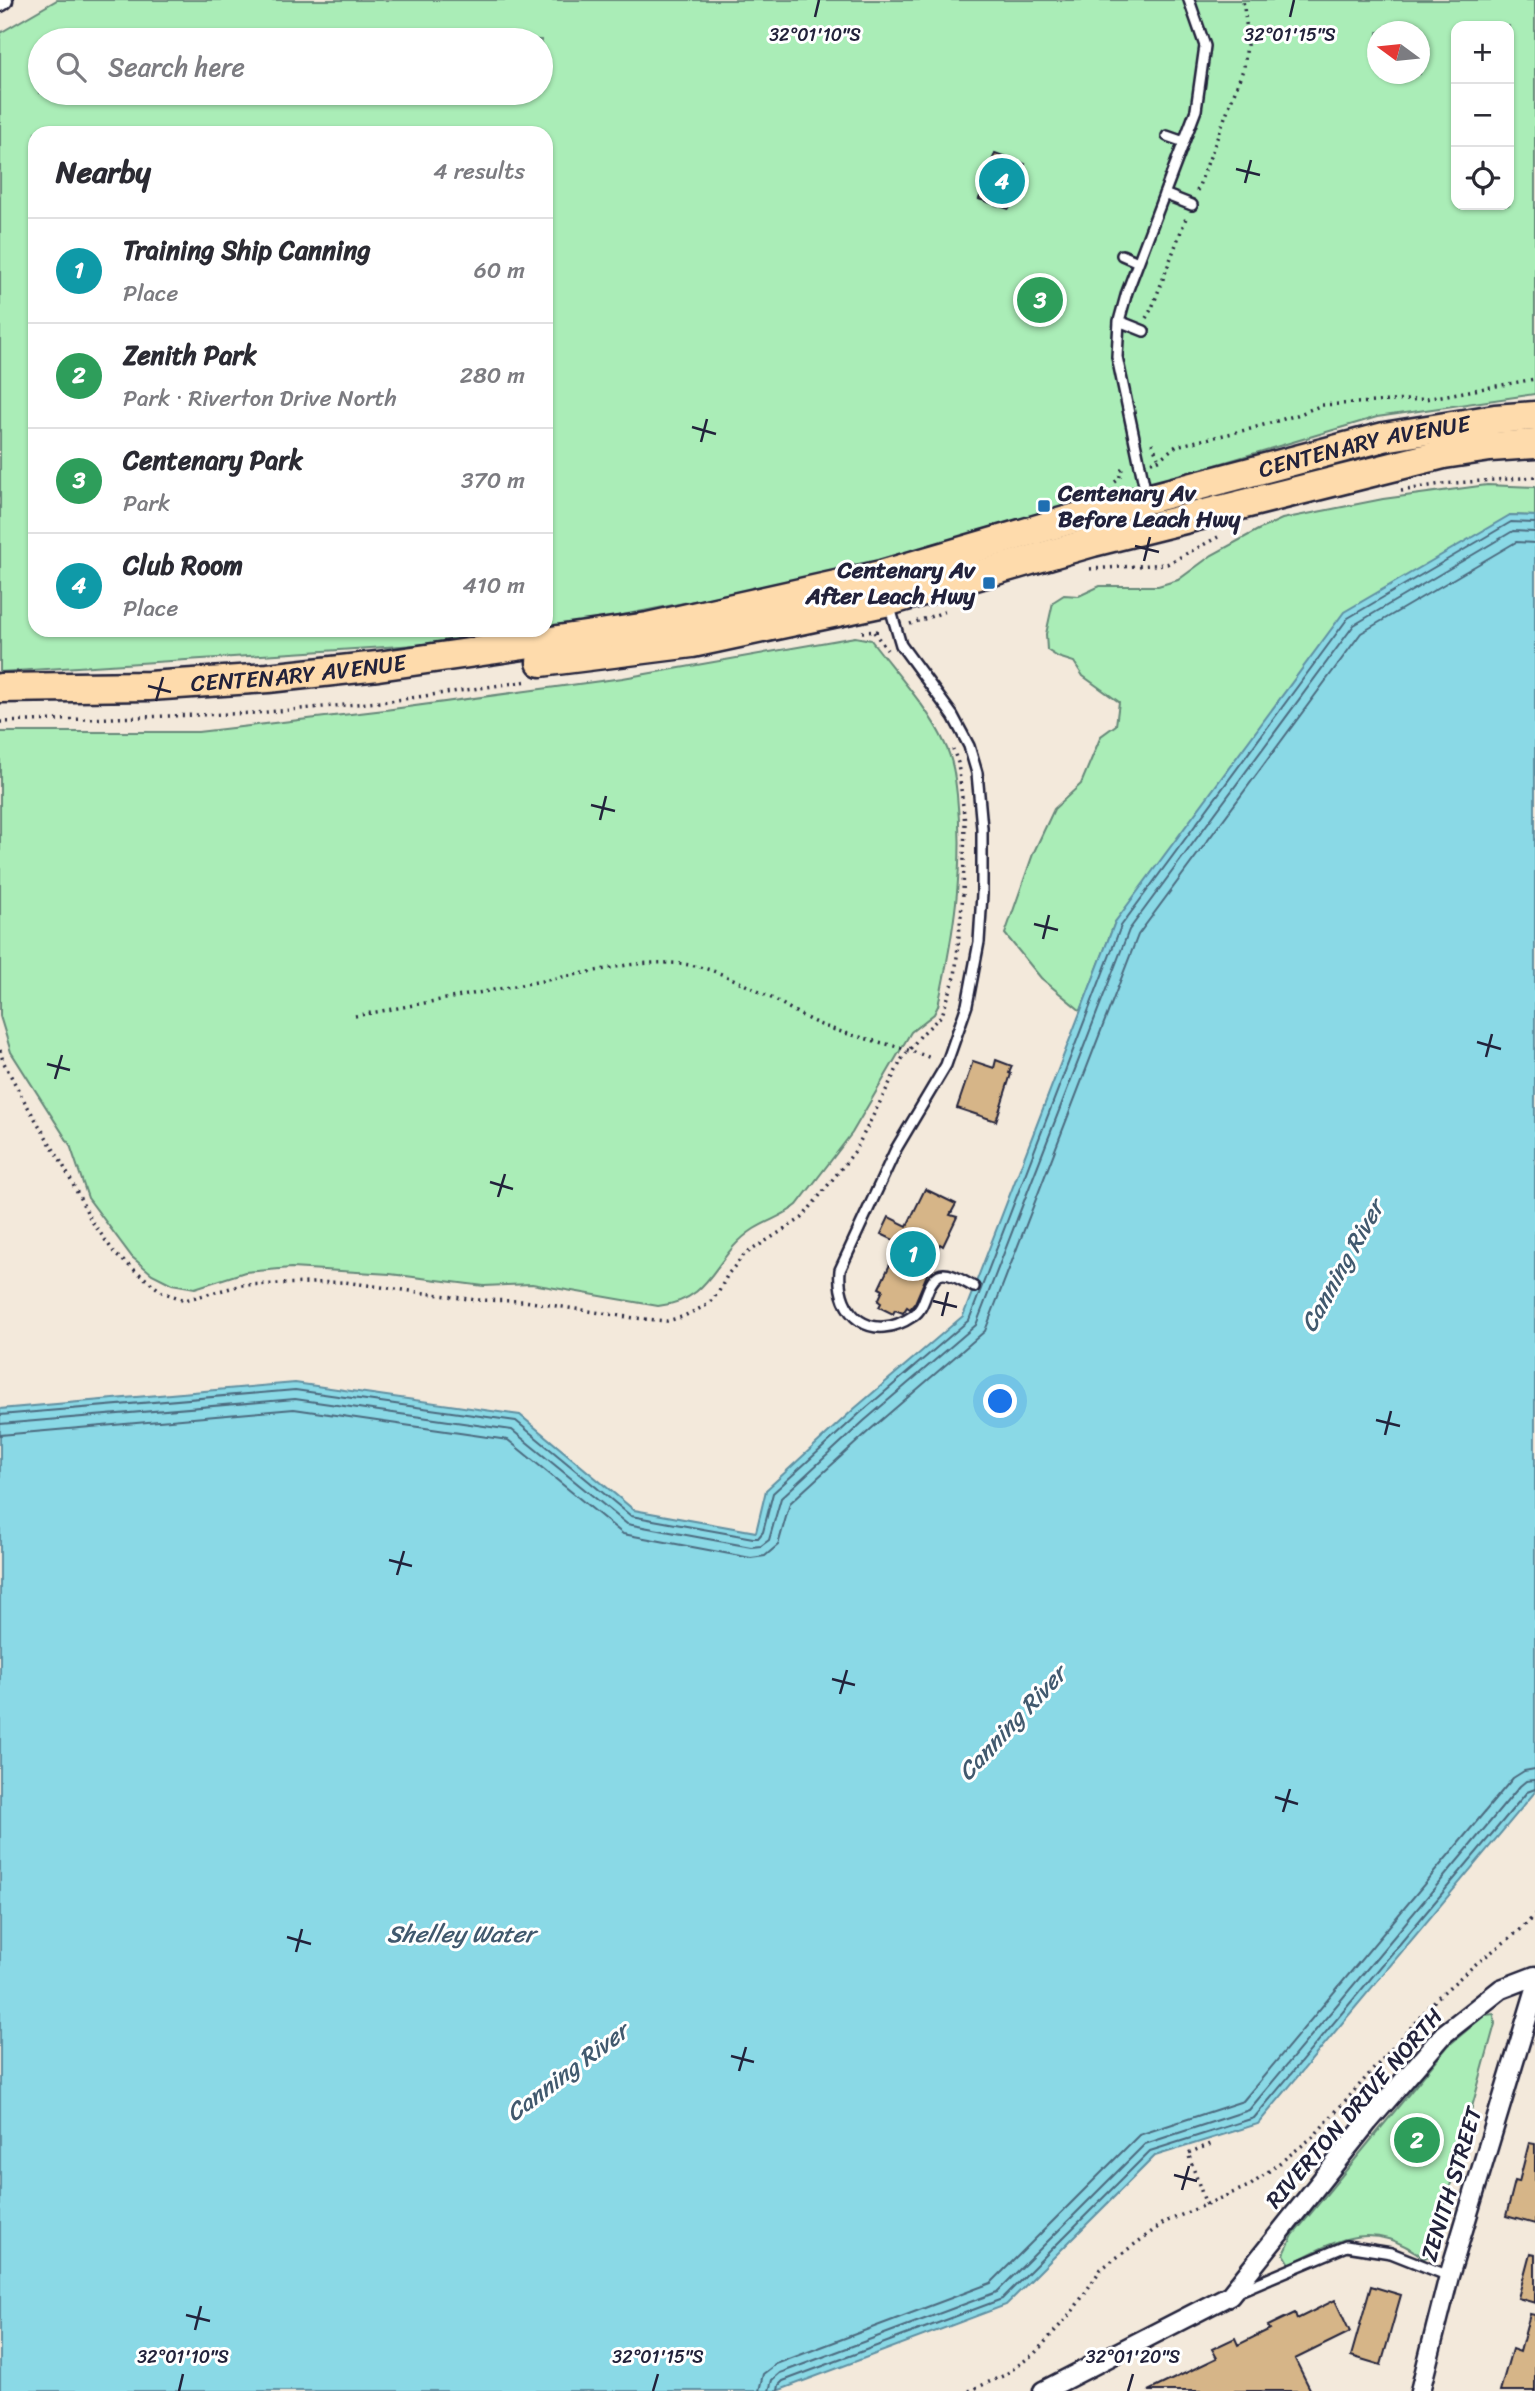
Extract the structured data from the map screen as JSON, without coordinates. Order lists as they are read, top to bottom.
{
  "streets": {
    "main road": ["CENTENARY AVENUE"],
    "street": ["RIVERTON DRIVE NORTH", "ZENITH STREET"]
  },
  "crossings": [
    ["RIVERTON DRIVE NORTH", "ZENITH STREET"]
  ],
  "water": ["Canning River", "Shelley Water"],
  "places": {
    "transit": ["Centenary Av Before Leach Hwy", "Centenary Av After Leach Hwy"]
  },
  "north": "left",
  "page": {
    "map_buttons": ["+", "−"],
    "search": "Search here",
    "heading": ["Nearby", "4 results"],
    "pins": [
      "4",
      "3",
      "1",
      "2"
    ],
    "list": [
      {
        "mark": "1",
        "name": "Training Ship Canning",
        "note": "Place",
        "value": "60 m"
      },
      {
        "mark": "2",
        "name": "Zenith Park",
        "note": "Park · Riverton Drive North",
        "value": "280 m"
      },
      {
        "mark": "3",
        "name": "Centenary Park",
        "note": "Park",
        "value": "370 m"
      },
      {
        "mark": "4",
        "name": "Club Room",
        "note": "Place",
        "value": "410 m"
      }
    ]
  },
  "coordinates": ["32°01'15\"S", "32°01'10\"S", "32°01'20\"S"]
}
